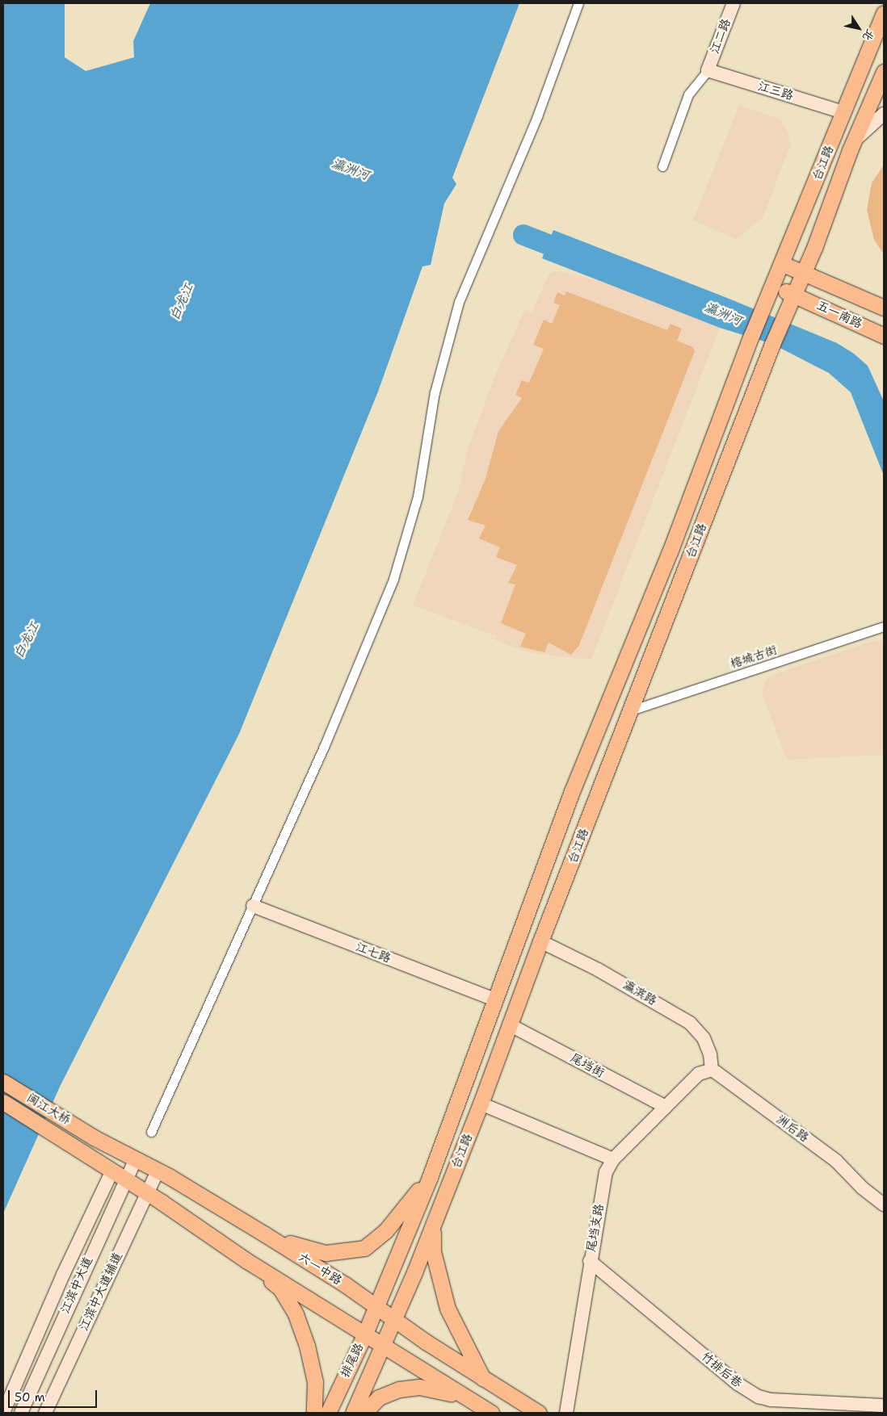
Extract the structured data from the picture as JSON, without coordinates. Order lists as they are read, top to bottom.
{
  "streets": {
    "main road": [
      "台江路",
      "五一南路",
      "闽江大桥",
      "六一中路",
      "排尾路"
    ],
    "street": [
      "江二路",
      "江三路",
      "榕城古街",
      "江七路",
      "瀛滨路",
      "尾垱街",
      "洲后路",
      "尾垱支路",
      "江滨中大道",
      "江滨中大道辅道",
      "竹排后巷"
    ]
  },
  "crossings": [
    ["江二路", "江三路"],
    ["江三路", "台江路"],
    ["台江路", "五一南路"],
    ["台江路", "榕城古街"],
    ["台江路", "江七路"],
    ["台江路", "瀛滨路"],
    ["台江路", "尾垱街"],
    ["台江路", "六一中路"],
    ["台江路", "排尾路"],
    ["瀛滨路", "洲后路"],
    ["瀛滨路", "尾垱支路"],
    ["尾垱街", "尾垱支路"],
    ["闽江大桥", "六一中路"],
    ["闽江大桥", "江滨中大道"],
    ["闽江大桥", "江滨中大道辅道"],
    ["洲后路", "尾垱支路"],
    ["尾垱支路", "竹排后巷"],
    ["六一中路", "江滨中大道"],
    ["六一中路", "江滨中大道辅道"],
    ["六一中路", "排尾路"]
  ],
  "water": ["瀛洲河", "白龙江"],
  "scale_bar": "50 m",
  "north": "bottom right"
}
